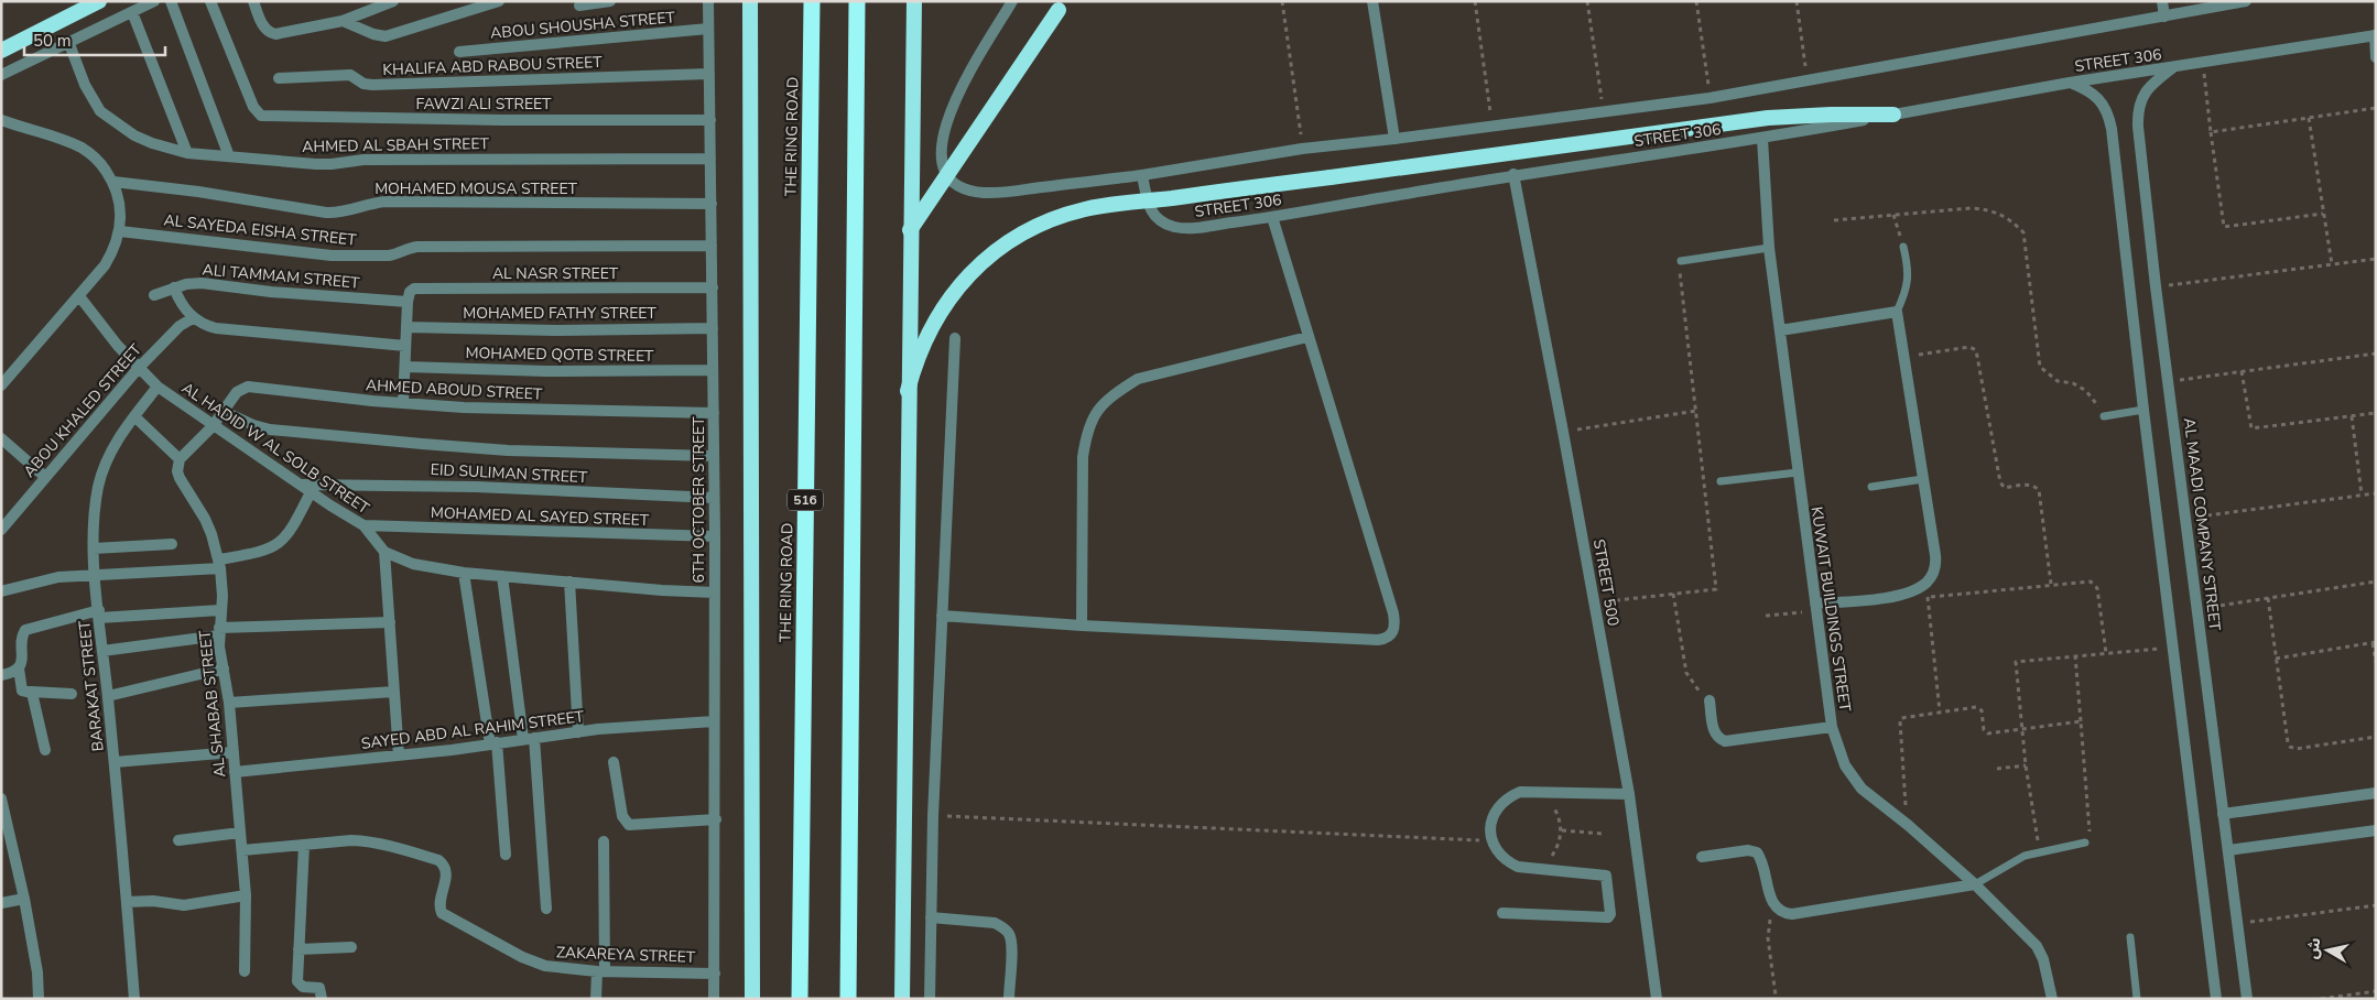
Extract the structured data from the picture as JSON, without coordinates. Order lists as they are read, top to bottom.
{
  "streets": {
    "highway": ["THE RING ROAD", "516"],
    "street": [
      "ABOU SHOUSHA STREET",
      "STREET 306",
      "KHALIFA ABD RABOU STREET",
      "FAWZI ALI STREET",
      "AHMED AL SBAH STREET",
      "MOHAMED MOUSA STREET",
      "AL SAYEDA EISHA STREET",
      "AL NASR STREET",
      "ALI TAMMAM STREET",
      "MOHAMED FATHY STREET",
      "MOHAMED QOTB STREET",
      "AHMED ABOUD STREET",
      "ABOU KHALED STREET",
      "AL HADID W AL SOLB STREET",
      "EID SULIMAN STREET",
      "6TH OCTOBER STREET",
      "MOHAMED AL SAYED STREET",
      "AL MAADI COMPANY STREET",
      "STREET 500",
      "KUWAIT BUILDINGS STREET",
      "BARAKAT STREET",
      "AL SHABAB STREET",
      "SAYED ABD AL RAHIM STREET",
      "ZAKAREYA STREET"
    ]
  },
  "crossings": [
    ["ABOU SHOUSHA STREET", "6TH OCTOBER STREET"],
    ["STREET 306", "AL MAADI COMPANY STREET"],
    ["STREET 306", "STREET 500"],
    ["STREET 306", "KUWAIT BUILDINGS STREET"],
    ["KHALIFA ABD RABOU STREET", "6TH OCTOBER STREET"],
    ["FAWZI ALI STREET", "6TH OCTOBER STREET"],
    ["AHMED AL SBAH STREET", "6TH OCTOBER STREET"],
    ["MOHAMED MOUSA STREET", "6TH OCTOBER STREET"],
    ["AL SAYEDA EISHA STREET", "6TH OCTOBER STREET"],
    ["AL NASR STREET", "ALI TAMMAM STREET"],
    ["AL NASR STREET", "6TH OCTOBER STREET"],
    ["MOHAMED FATHY STREET", "6TH OCTOBER STREET"],
    ["MOHAMED QOTB STREET", "6TH OCTOBER STREET"],
    ["AHMED ABOUD STREET", "AL HADID W AL SOLB STREET"],
    ["AHMED ABOUD STREET", "6TH OCTOBER STREET"],
    ["ABOU KHALED STREET", "AL HADID W AL SOLB STREET"],
    ["AL HADID W AL SOLB STREET", "EID SULIMAN STREET"],
    ["AL HADID W AL SOLB STREET", "6TH OCTOBER STREET"],
    ["AL HADID W AL SOLB STREET", "MOHAMED AL SAYED STREET"],
    ["AL HADID W AL SOLB STREET", "BARAKAT STREET"],
    ["EID SULIMAN STREET", "6TH OCTOBER STREET"],
    ["6TH OCTOBER STREET", "MOHAMED AL SAYED STREET"],
    ["6TH OCTOBER STREET", "SAYED ABD AL RAHIM STREET"],
    ["6TH OCTOBER STREET", "ZAKAREYA STREET"],
    ["AL SHABAB STREET", "SAYED ABD AL RAHIM STREET"],
    ["AL SHABAB STREET", "ZAKAREYA STREET"]
  ],
  "scale_bar": "50 m",
  "north": "left"
}
